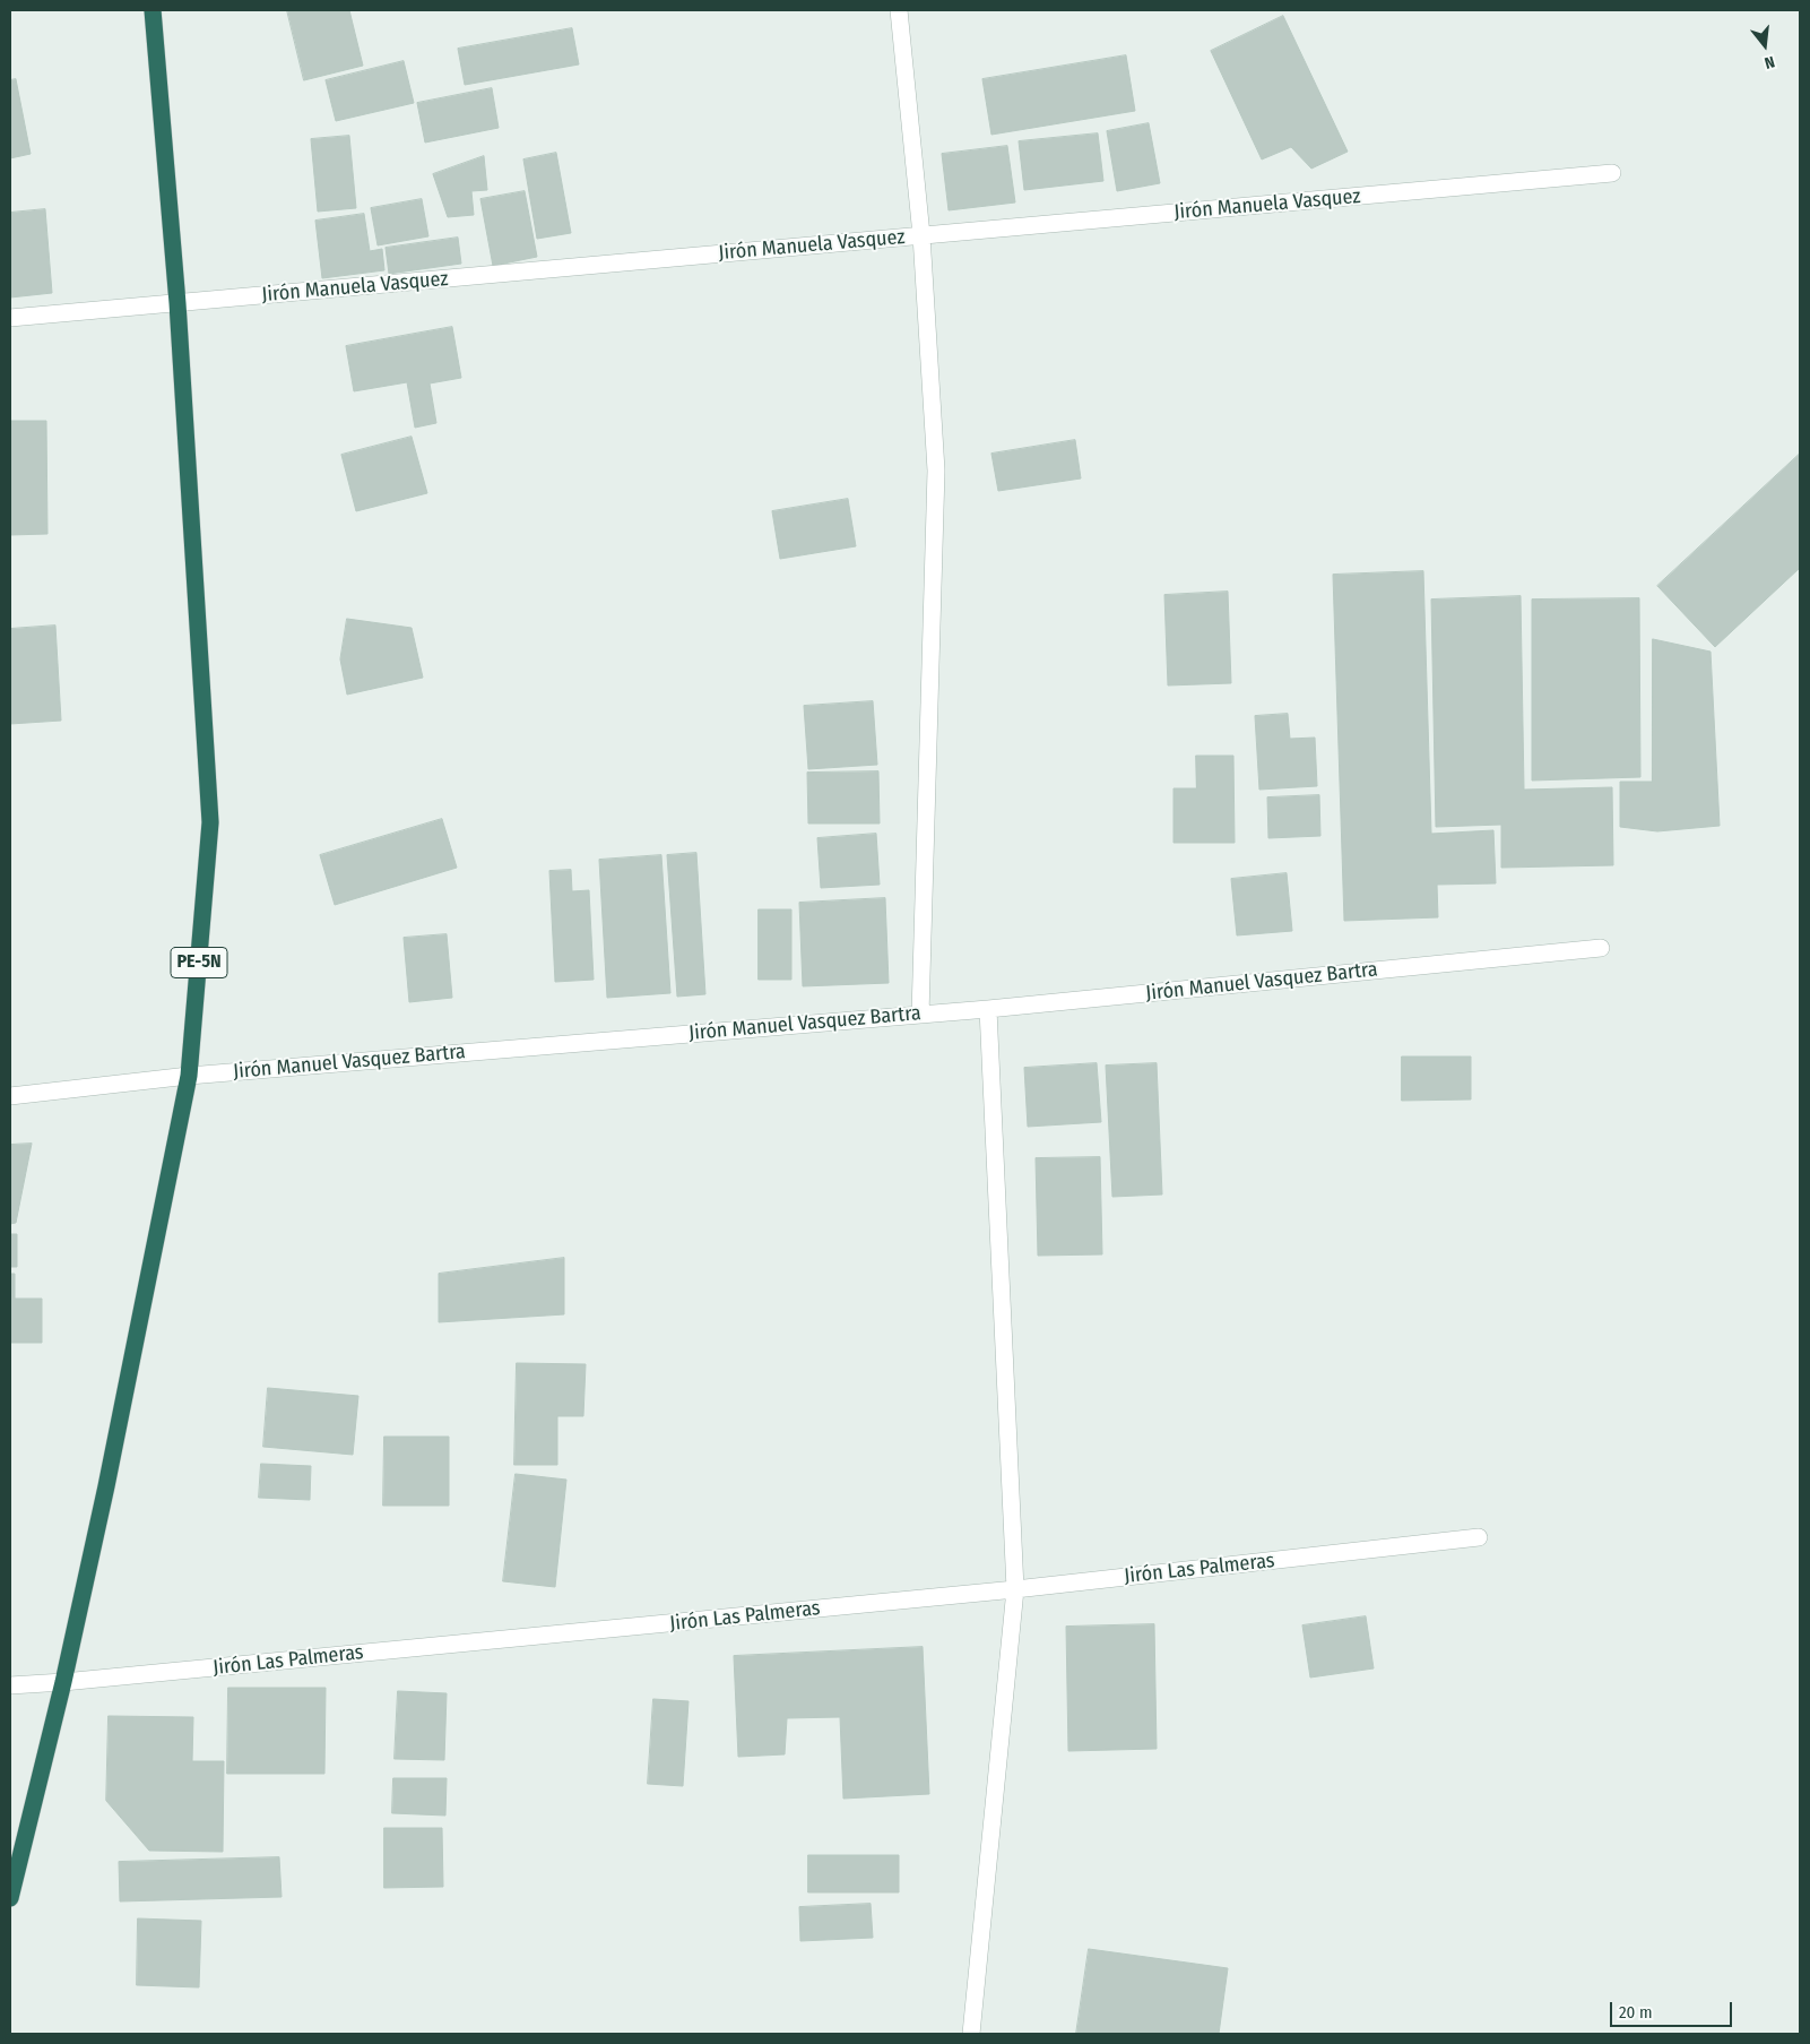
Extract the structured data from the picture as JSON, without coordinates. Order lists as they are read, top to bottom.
{
  "streets": {
    "highway": ["PE-5N"],
    "street": ["Jirón Manuela Vasquez", "Jirón Manuel Vasquez Bartra", "Jirón Las Palmeras"]
  },
  "crossings": [
    ["Jirón Manuela Vasquez", "PE-5N"],
    ["PE-5N", "Jirón Manuel Vasquez Bartra"],
    ["PE-5N", "Jirón Las Palmeras"]
  ],
  "scale_bar": "20 m",
  "north": "bottom"
}
